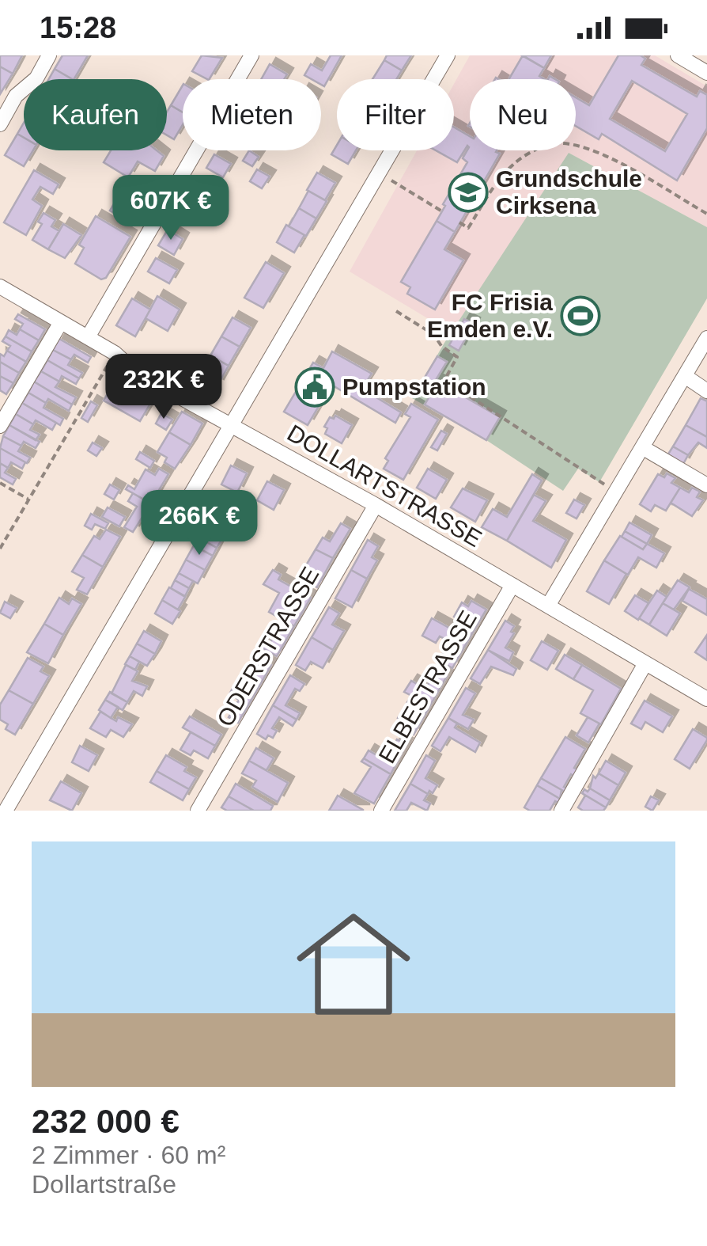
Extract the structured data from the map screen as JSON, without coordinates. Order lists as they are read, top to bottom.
{
  "streets": {
    "street": ["DOLLARTSTRASSE", "ODERSTRASSE", "ELBESTRASSE"]
  },
  "crossings": [
    ["DOLLARTSTRASSE", "ODERSTRASSE"],
    ["DOLLARTSTRASSE", "ELBESTRASSE"]
  ],
  "places": {
    "school or university": ["Grundschule Cirksena"],
    "sports": ["FC Frisia Emden e.V."],
    "public building": ["Pumpstation"]
  },
  "page": {
    "status": "15:28",
    "chip": [
      "Kaufen",
      "Mieten",
      "Filter",
      "Neu"
    ],
    "price": ["607K €", "232K €", "266K €"],
    "list": [
      {
        "name": "232 000 €",
        "note": "2 Zimmer · 60 m² · Dollartstraße"
      }
    ]
  }
}
